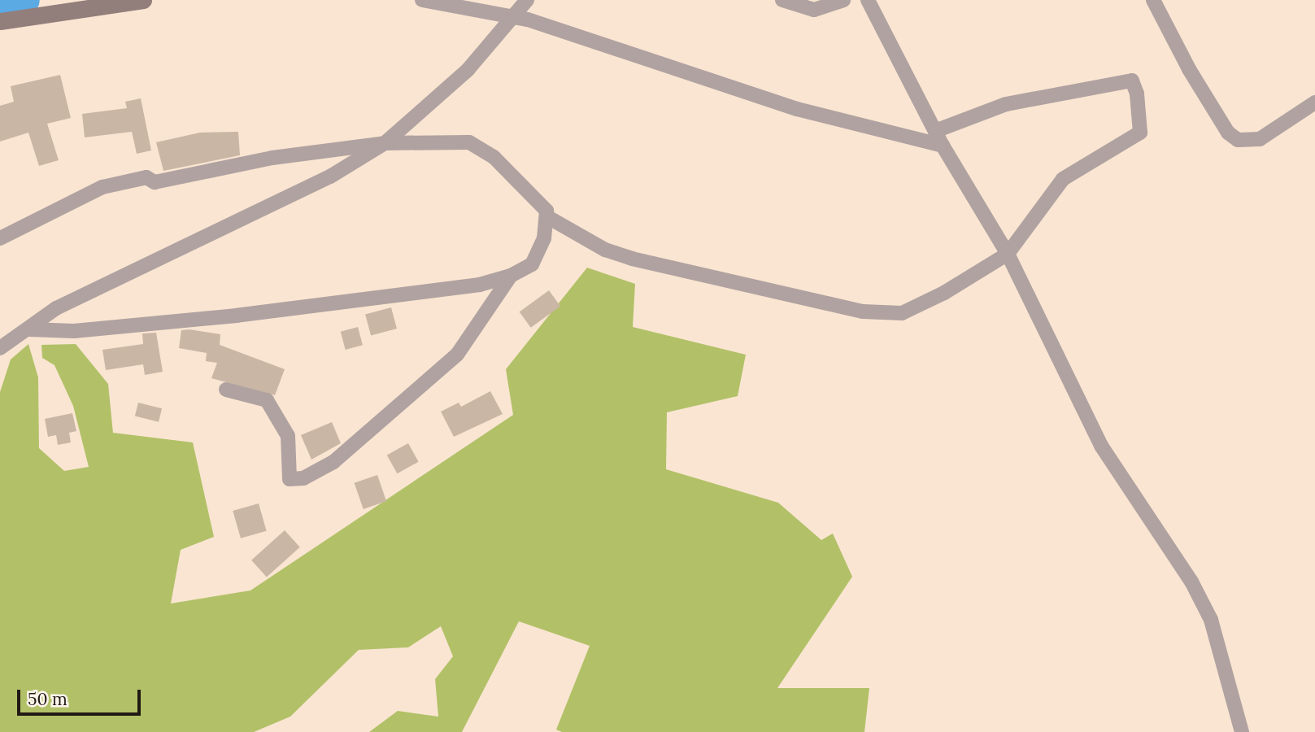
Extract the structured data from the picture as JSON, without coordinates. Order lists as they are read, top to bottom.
{
  "scale_bar": "50 m"
}
